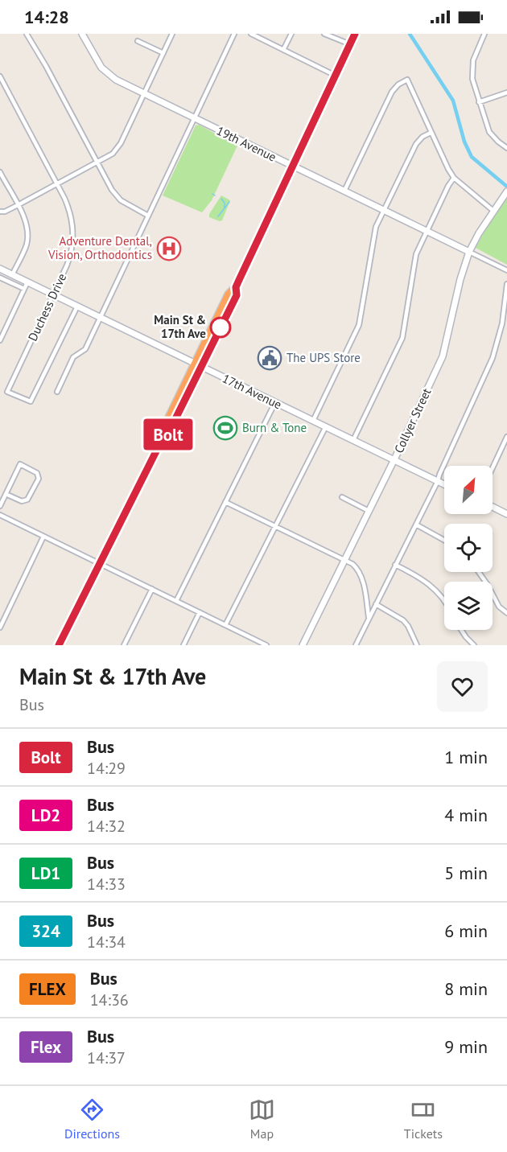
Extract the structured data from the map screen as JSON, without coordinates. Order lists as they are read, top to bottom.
{
  "streets": {
    "street": [
      "19th Avenue",
      "Duchess Drive",
      "17th Avenue",
      "Collyer Street"
    ]
  },
  "crossings": [
    ["19th Avenue", "Collyer Street"],
    ["Duchess Drive", "17th Avenue"],
    ["17th Avenue", "Collyer Street"]
  ],
  "places": {
    "hospital": ["Adventure Dental, Vision, Orthodontics"],
    "other": ["Main St & 17th Ave"],
    "public building": ["The UPS Store"],
    "sports": ["Burn & Tone"]
  },
  "lines": ["bus line Bolt"],
  "north": "top right",
  "page": {
    "status": "14:28",
    "on_map": "Bolt",
    "heading": ["Main St & 17th Ave", "Bus"],
    "list": [
      {
        "mark": "Bolt",
        "name": "Bus",
        "note": "14:29",
        "value": "1 min"
      },
      {
        "mark": "LD2",
        "name": "Bus",
        "note": "14:32",
        "value": "4 min"
      },
      {
        "mark": "LD1",
        "name": "Bus",
        "note": "14:33",
        "value": "5 min"
      },
      {
        "mark": "324",
        "name": "Bus",
        "note": "14:34",
        "value": "6 min"
      },
      {
        "mark": "FLEX",
        "name": "Bus",
        "note": "14:36",
        "value": "8 min"
      },
      {
        "mark": "Flex",
        "name": "Bus",
        "note": "14:37",
        "value": "9 min"
      }
    ],
    "tabs": ["Directions", "Map", "Tickets"]
  }
}
